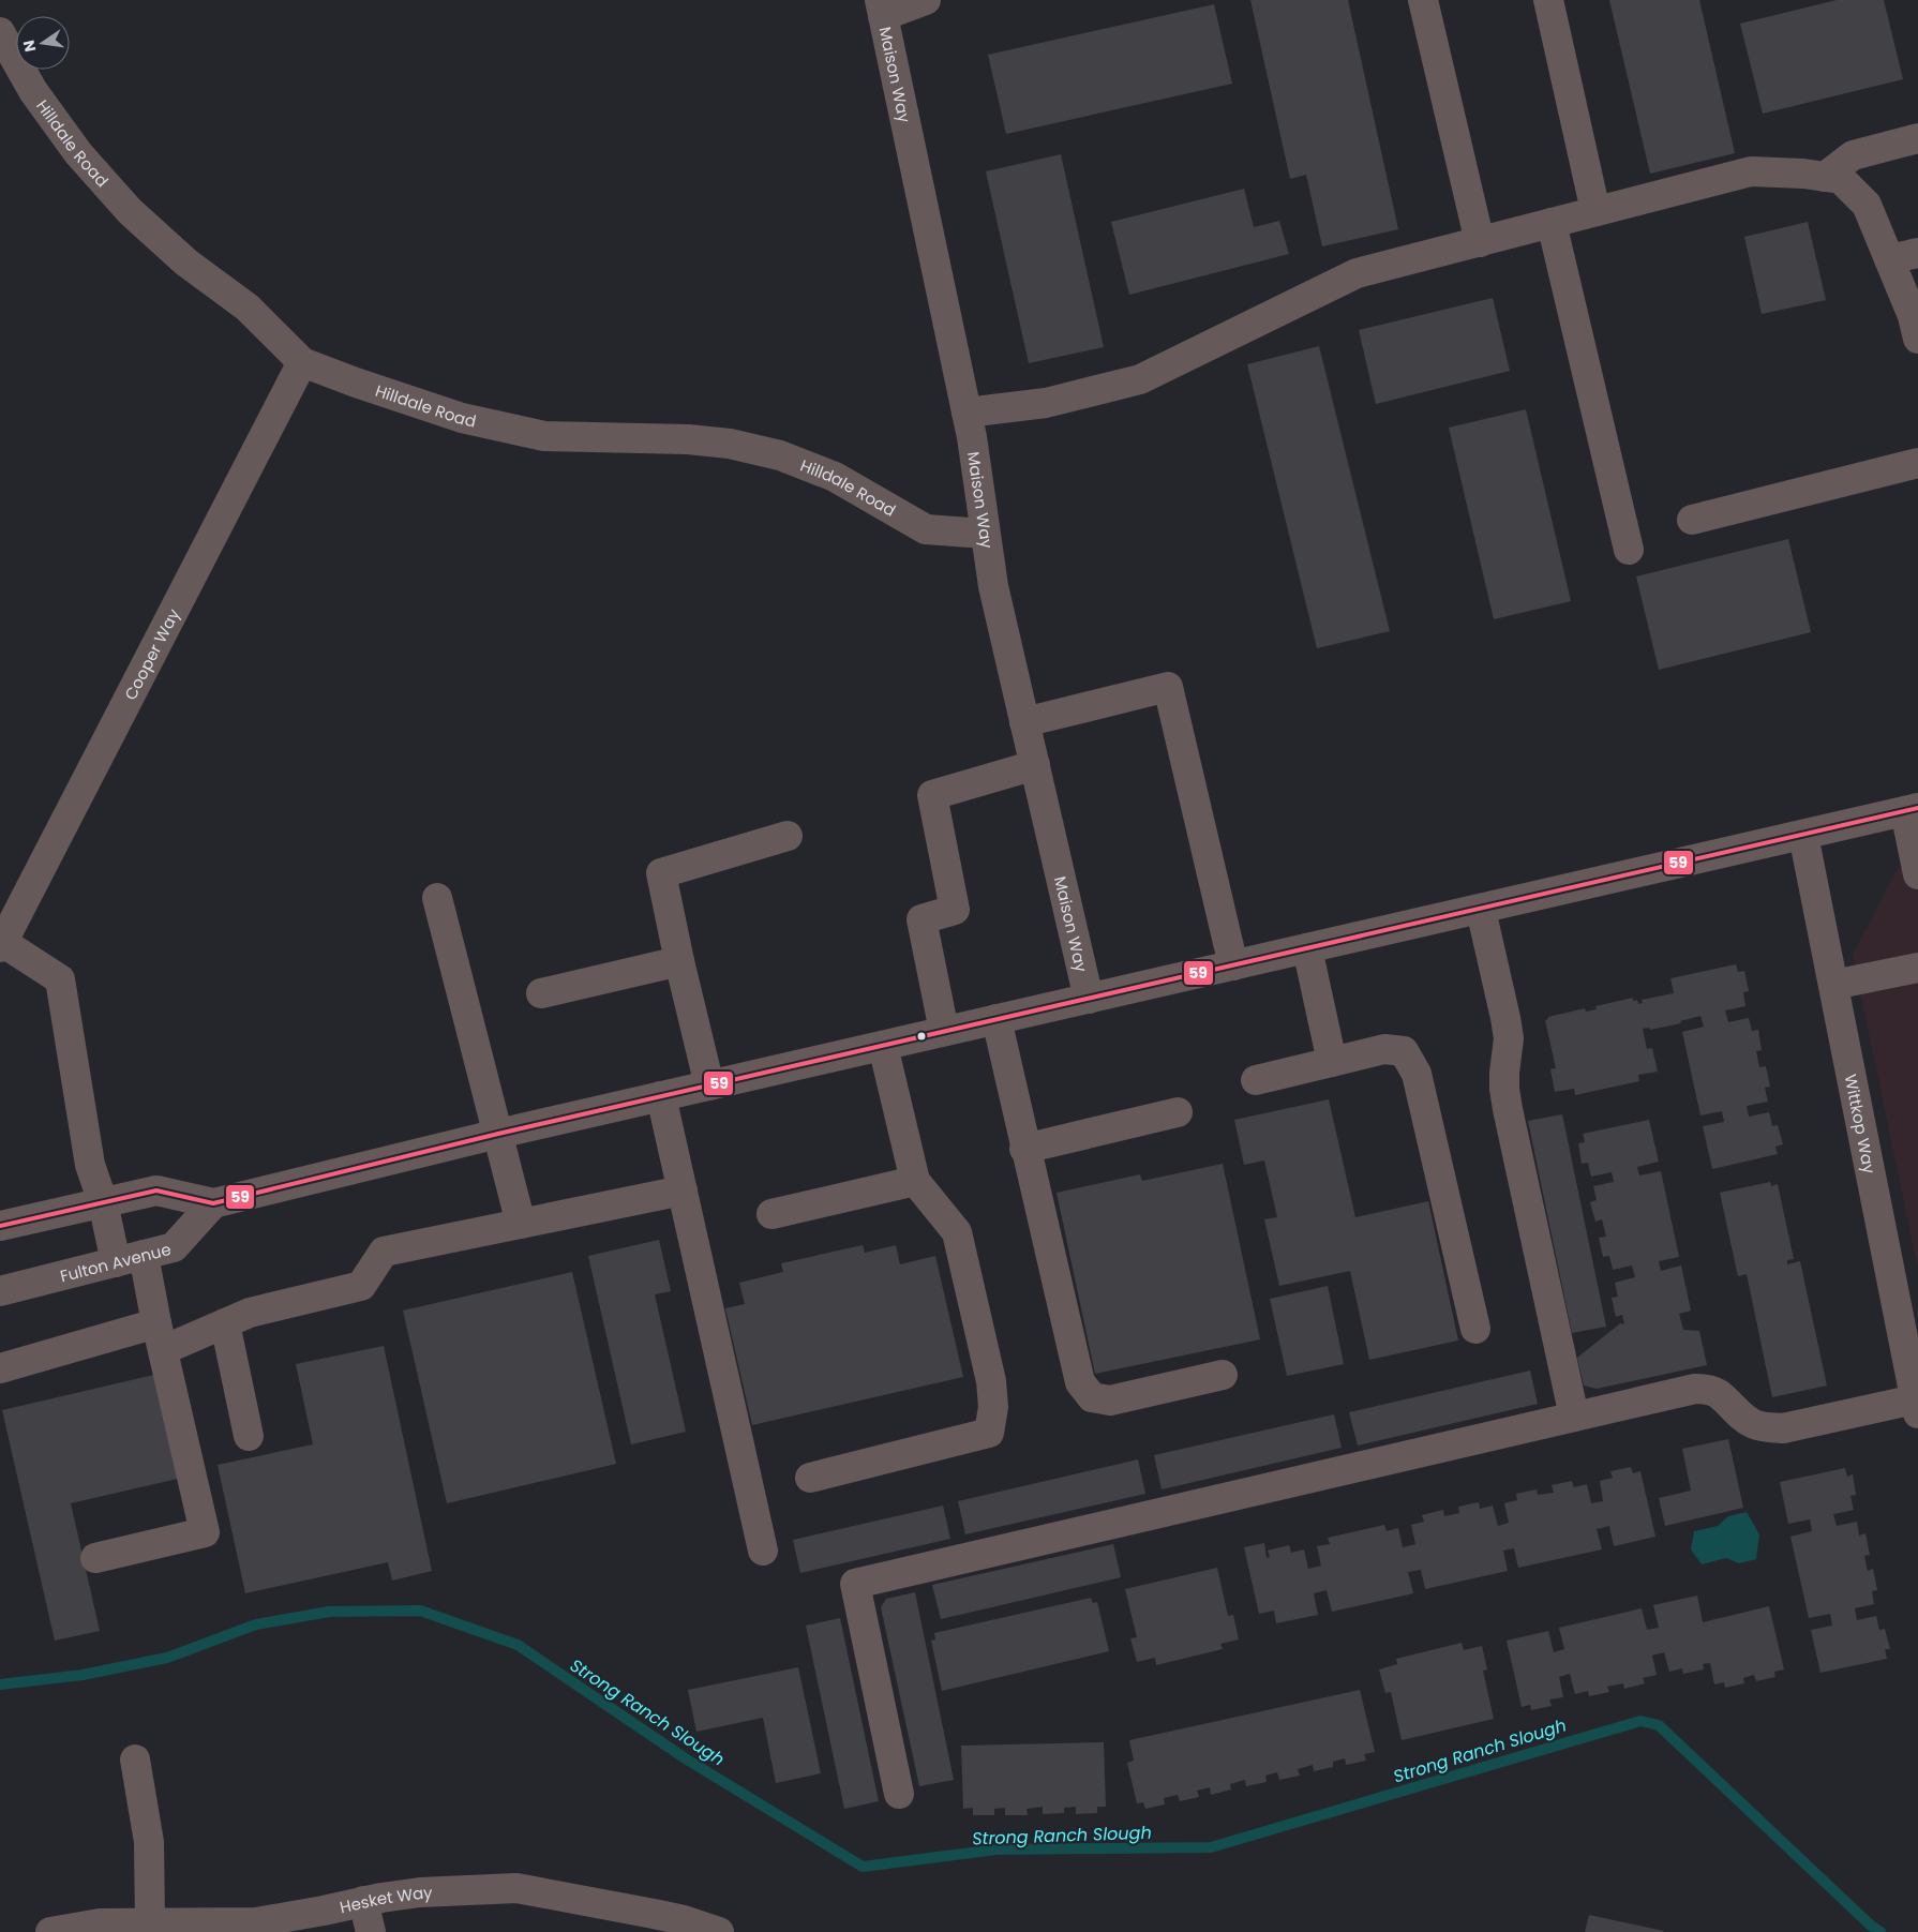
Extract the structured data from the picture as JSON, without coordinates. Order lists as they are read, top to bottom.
{
  "streets": {
    "main road": ["Fulton Avenue"],
    "street": [
      "Maison Way",
      "Hilldale Road",
      "Cooper Way",
      "Wittkop Way",
      "Hesket Way"
    ]
  },
  "crossings": [
    ["Maison Way", "Hilldale Road"],
    ["Hilldale Road", "Cooper Way"]
  ],
  "water": ["Strong Ranch Slough"],
  "lines": ["transit line 59"],
  "north": "left"
}
